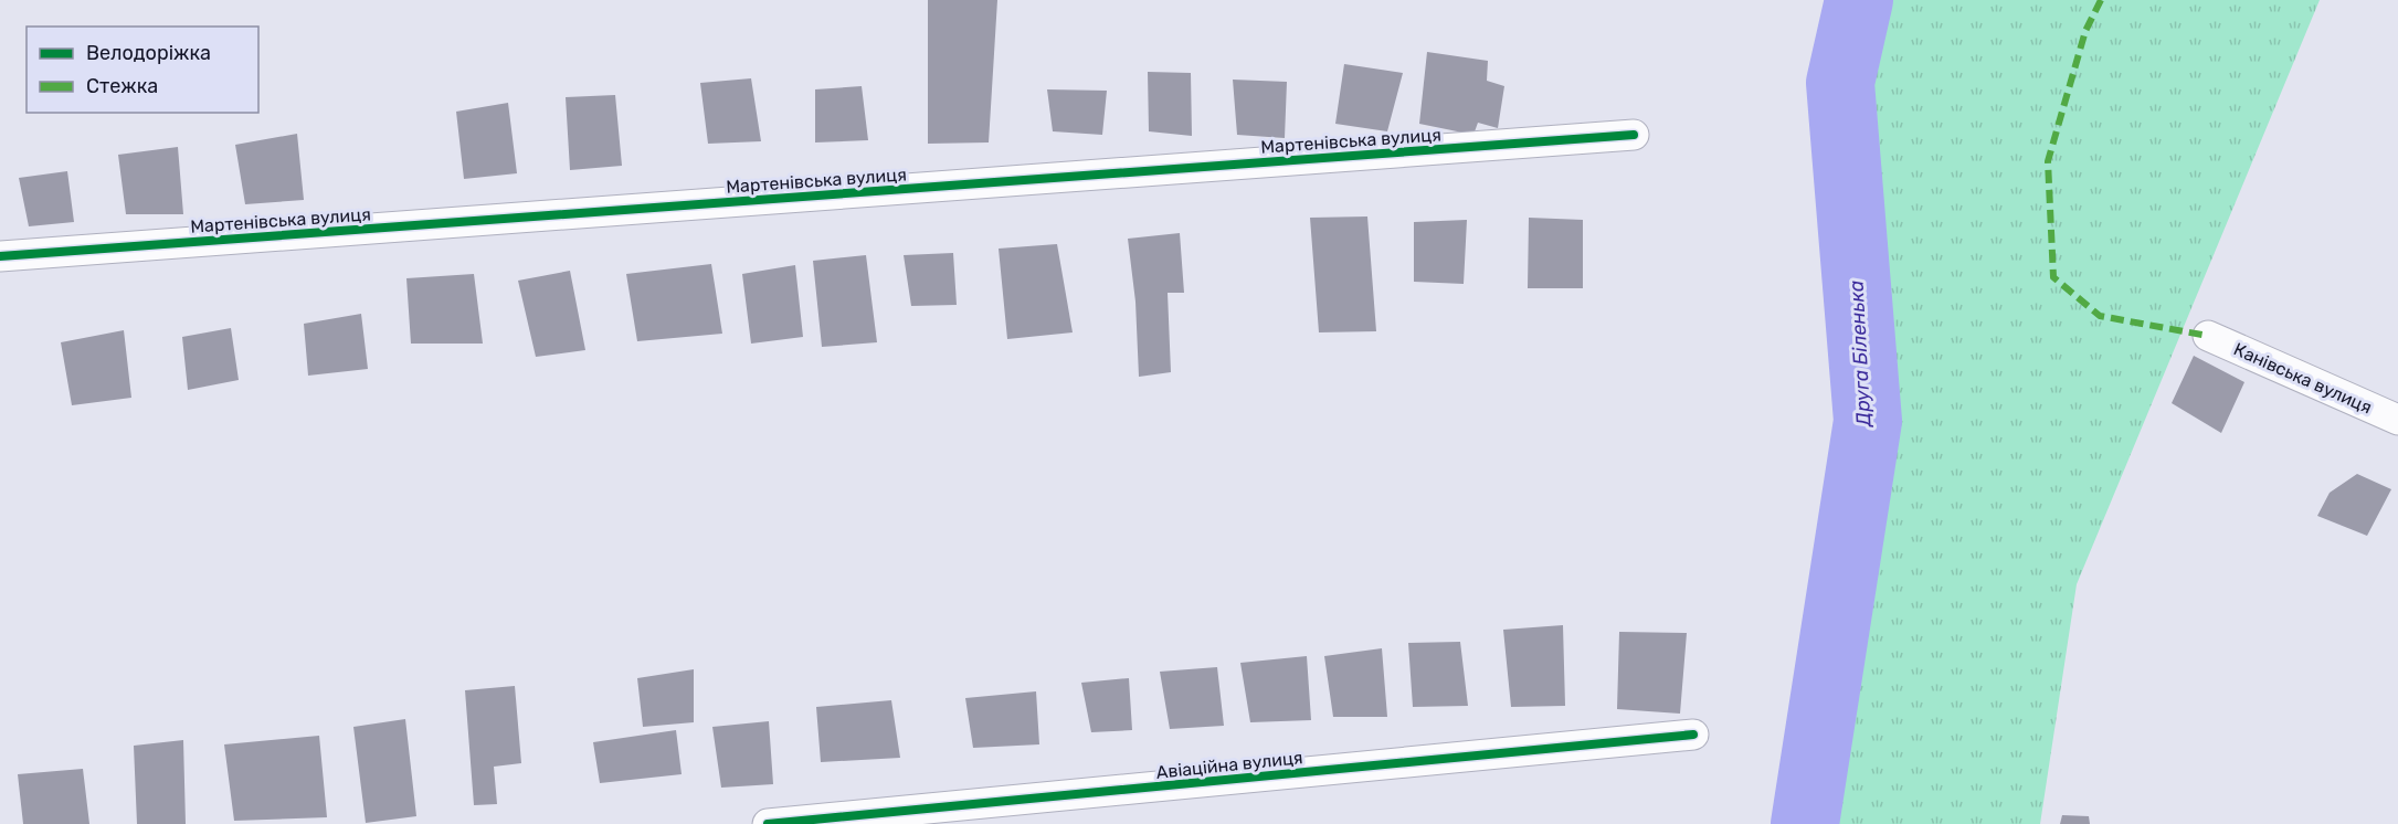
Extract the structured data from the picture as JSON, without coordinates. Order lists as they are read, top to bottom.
{
  "streets": {
    "street": ["Мартенівська вулиця", "Канівська вулиця", "Авіаційна вулиця"]
  },
  "water": ["Друга Біленька"],
  "legend": ["Велодоріжка", "Стежка"]
}
